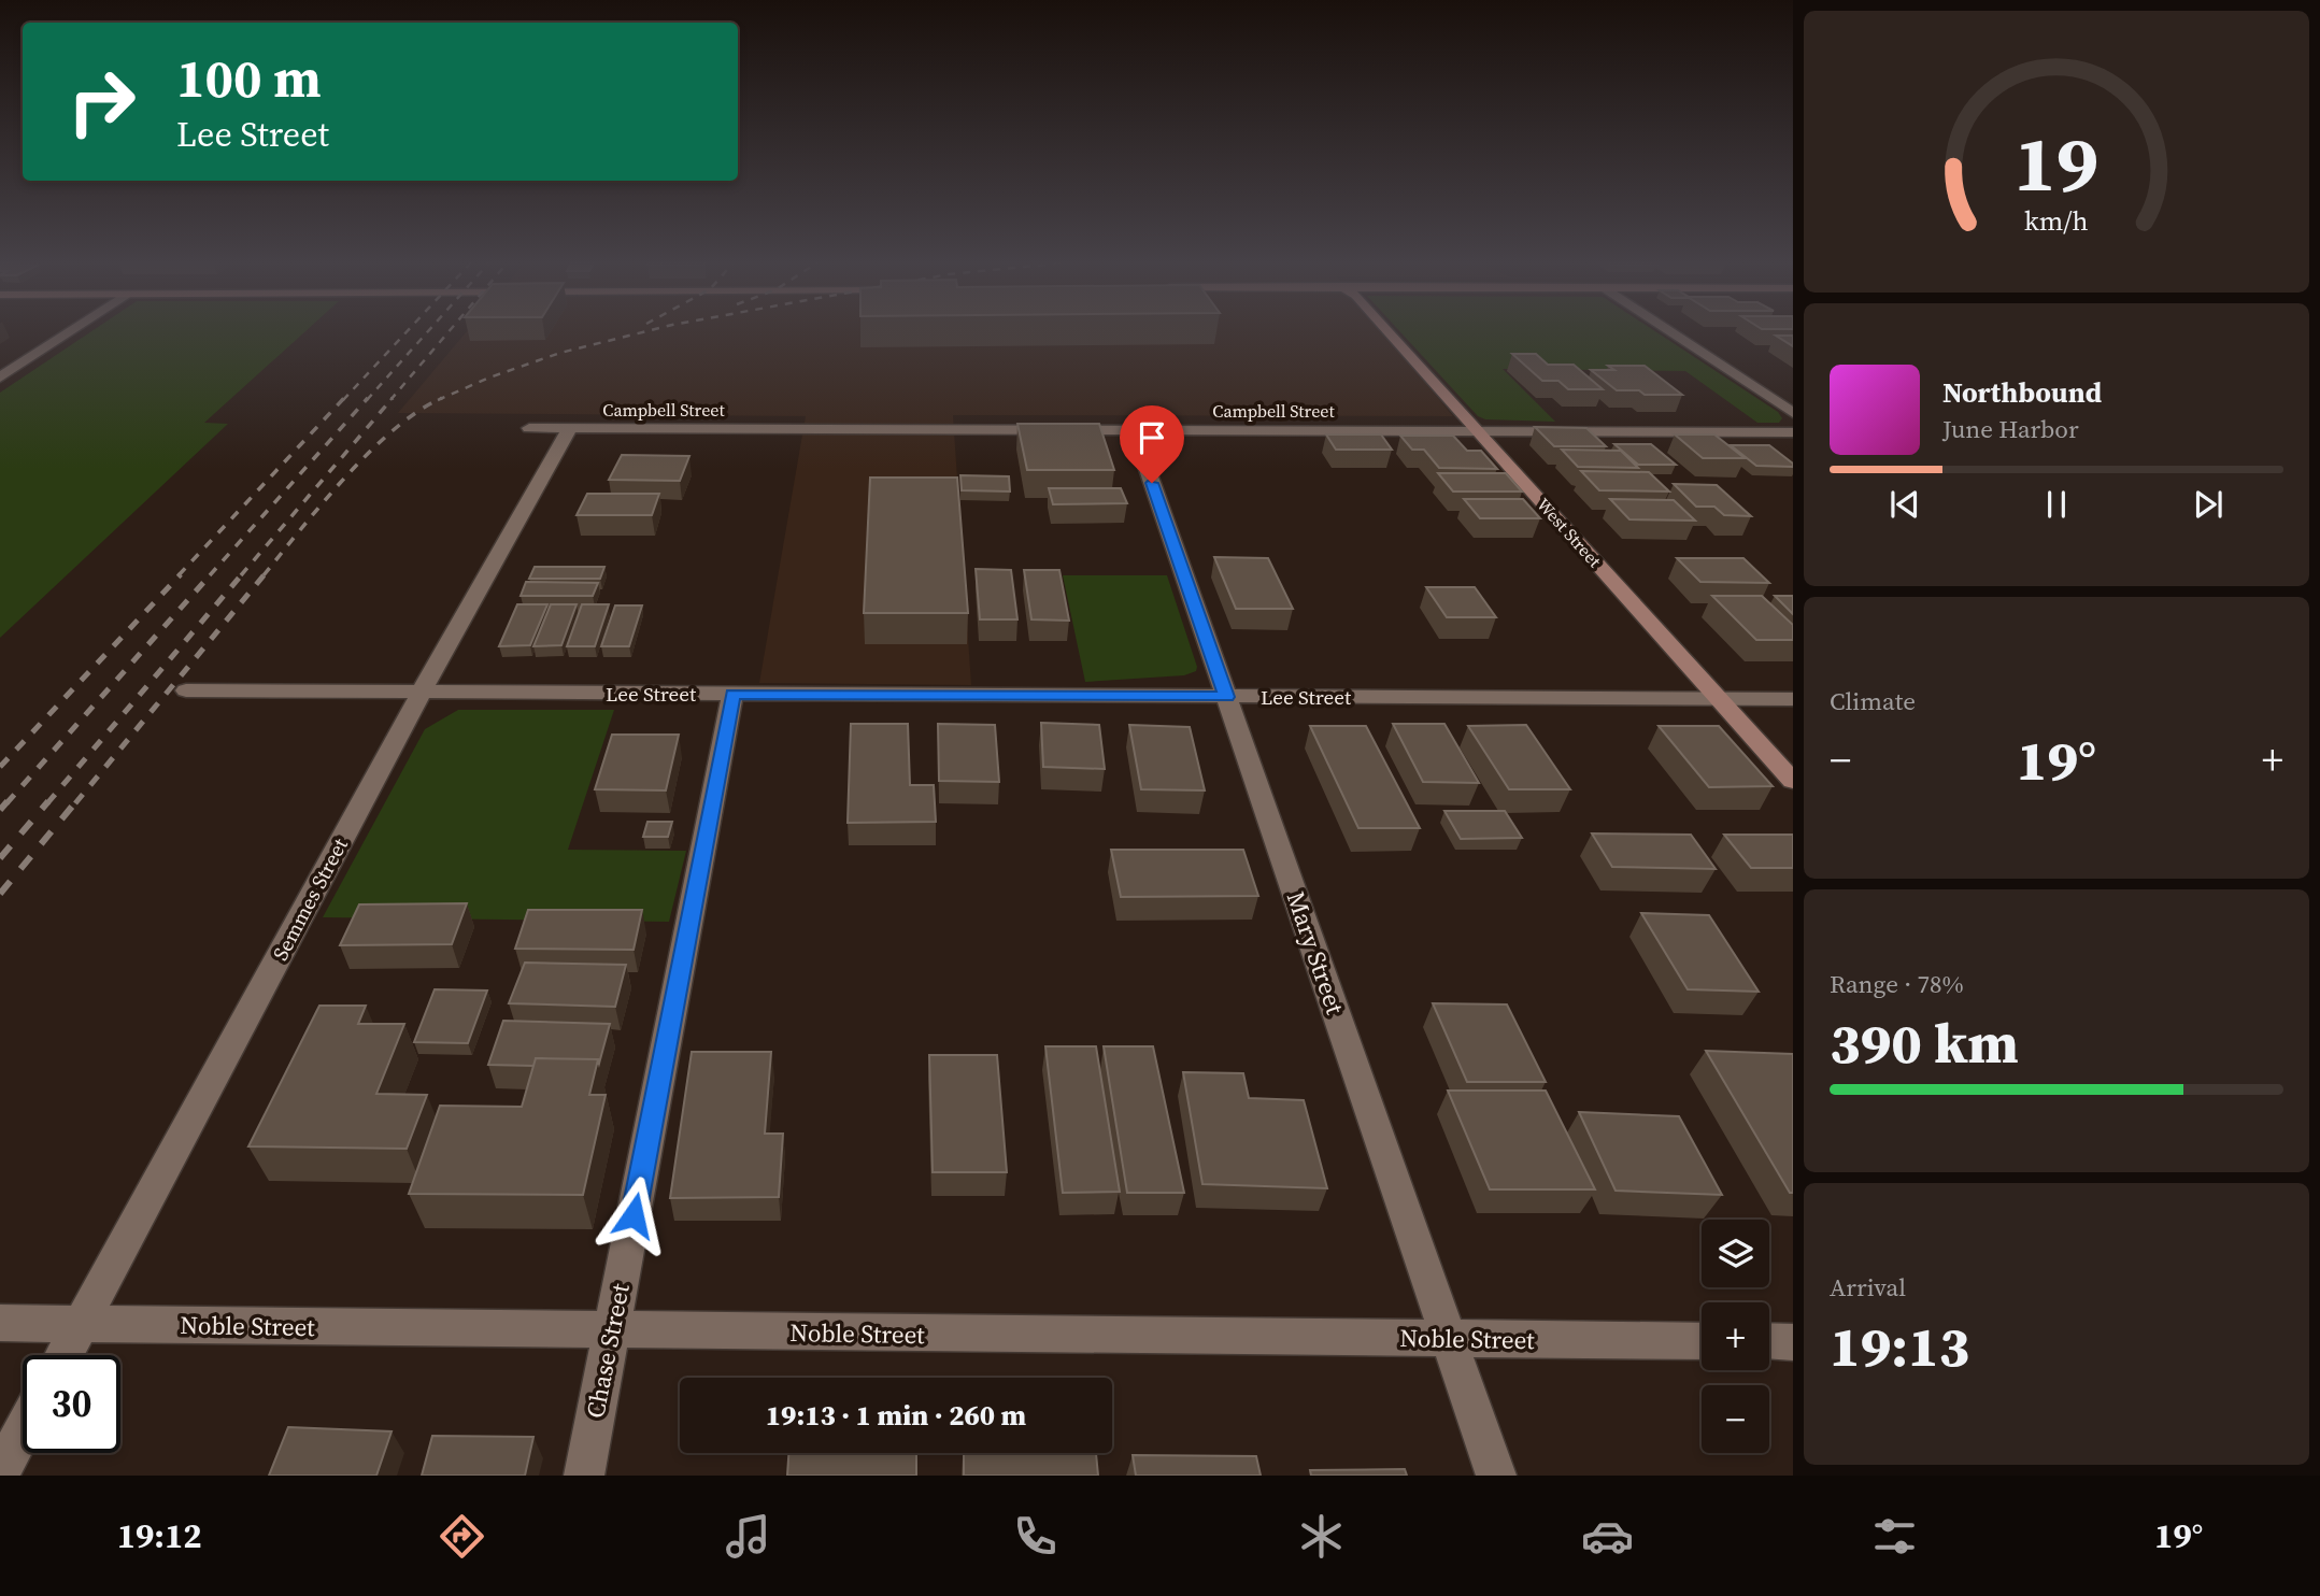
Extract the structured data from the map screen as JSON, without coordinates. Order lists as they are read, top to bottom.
{
  "streets": {
    "main road": ["West Street"],
    "street": [
      "Campbell Street",
      "Lee Street",
      "Semmes Street",
      "Mary Street",
      "Noble Street",
      "Chase Street"
    ]
  },
  "crossings": [
    ["Campbell Street", "West Street"],
    ["Campbell Street", "Semmes Street"],
    ["Campbell Street", "Mary Street"],
    ["West Street", "Lee Street"],
    ["Lee Street", "Semmes Street"],
    ["Lee Street", "Mary Street"],
    ["Lee Street", "Chase Street"],
    ["Semmes Street", "Noble Street"],
    ["Mary Street", "Noble Street"],
    ["Noble Street", "Chase Street"]
  ],
  "page": {
    "turn": ["100 m", "Lee Street"],
    "song": ["Northbound", "June Harbor"],
    "tile": [
      "Climate",
      ["Range · 78%", "390 km"],
      ["Arrival", "19:13"]
    ],
    "heat": ["−", "19°", "+"],
    "map_buttons": ["+", "−"],
    "limit": "30",
    "trip": "19:13 · 1 min · 260 m",
    "tabs": ["19:12", "19°"],
    "gauge": ["19", "km/h"]
  }
}
